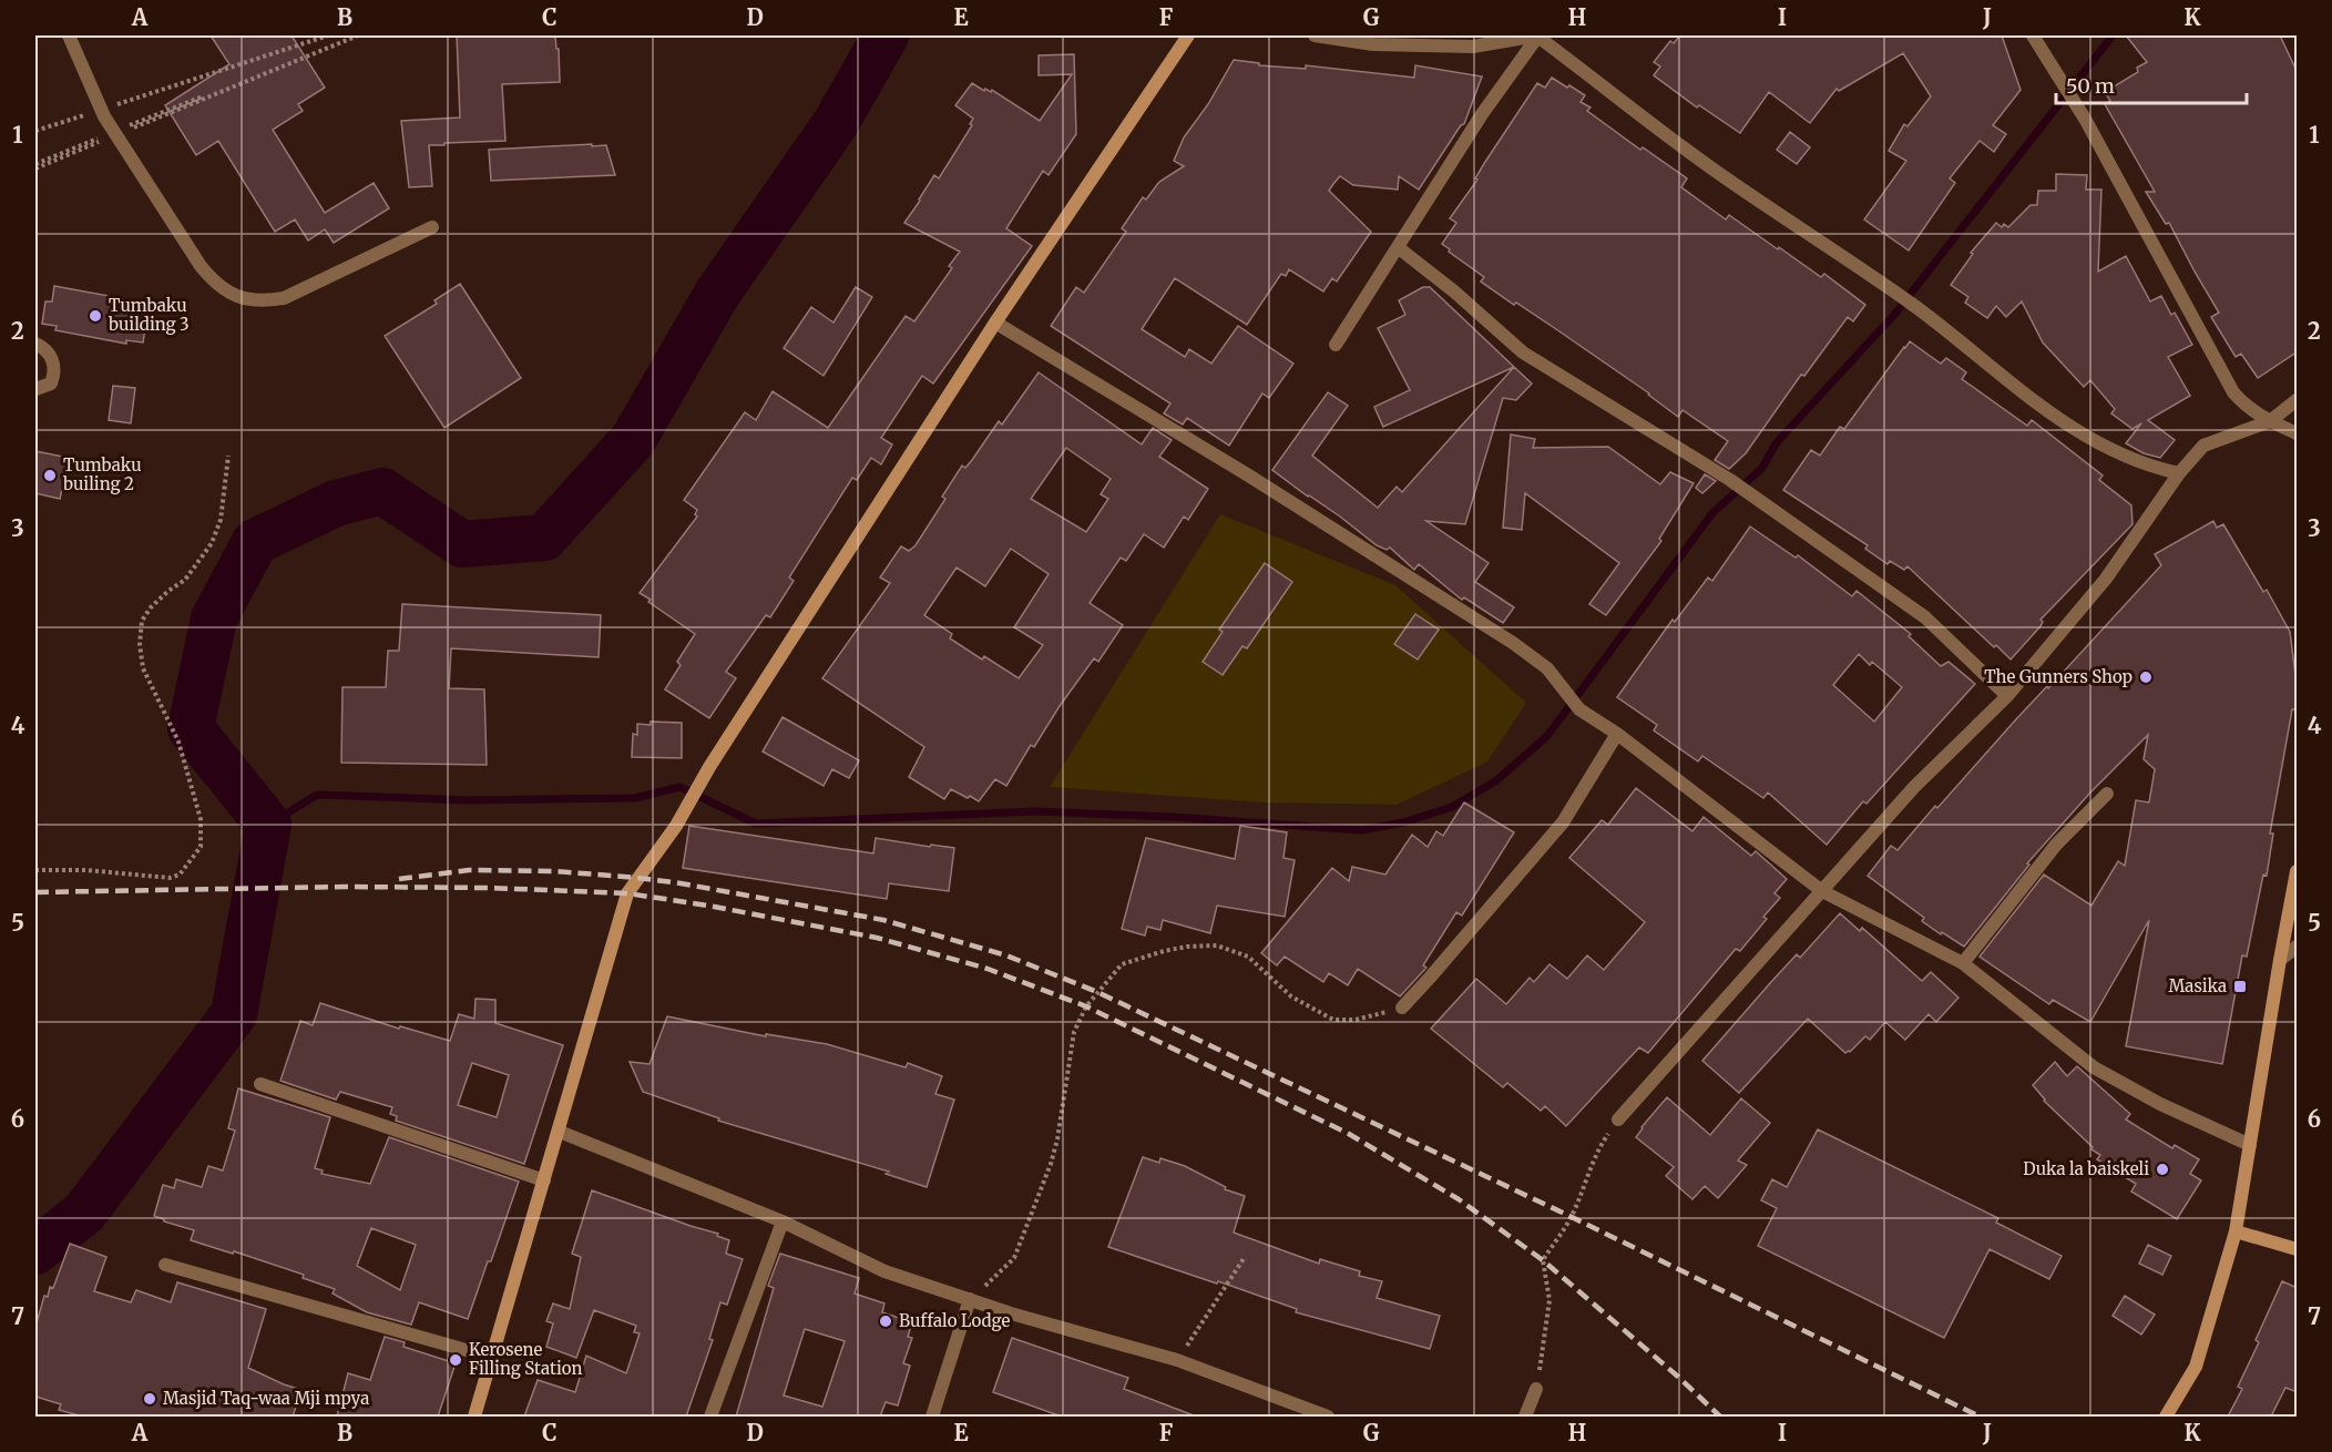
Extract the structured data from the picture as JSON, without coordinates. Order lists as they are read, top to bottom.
{
  "places": {
    "other": [
      "Tumbaku building 3",
      "Tumbaku builing 2",
      "The Gunners Shop",
      "Duka la baiskeli",
      "Buffalo Lodge",
      "Kerosene Filling Station",
      "Masjid Taq-waa Mji mpya"
    ],
    "transit": ["Masika"]
  },
  "scale_bar": "50 m",
  "grid": {
    "columns": [
      "A",
      "B",
      "C",
      "D",
      "E",
      "F",
      "G",
      "H",
      "I",
      "J",
      "K"
    ],
    "rows": [
      "1",
      "2",
      "3",
      "4",
      "5",
      "6",
      "7"
    ]
  }
}
